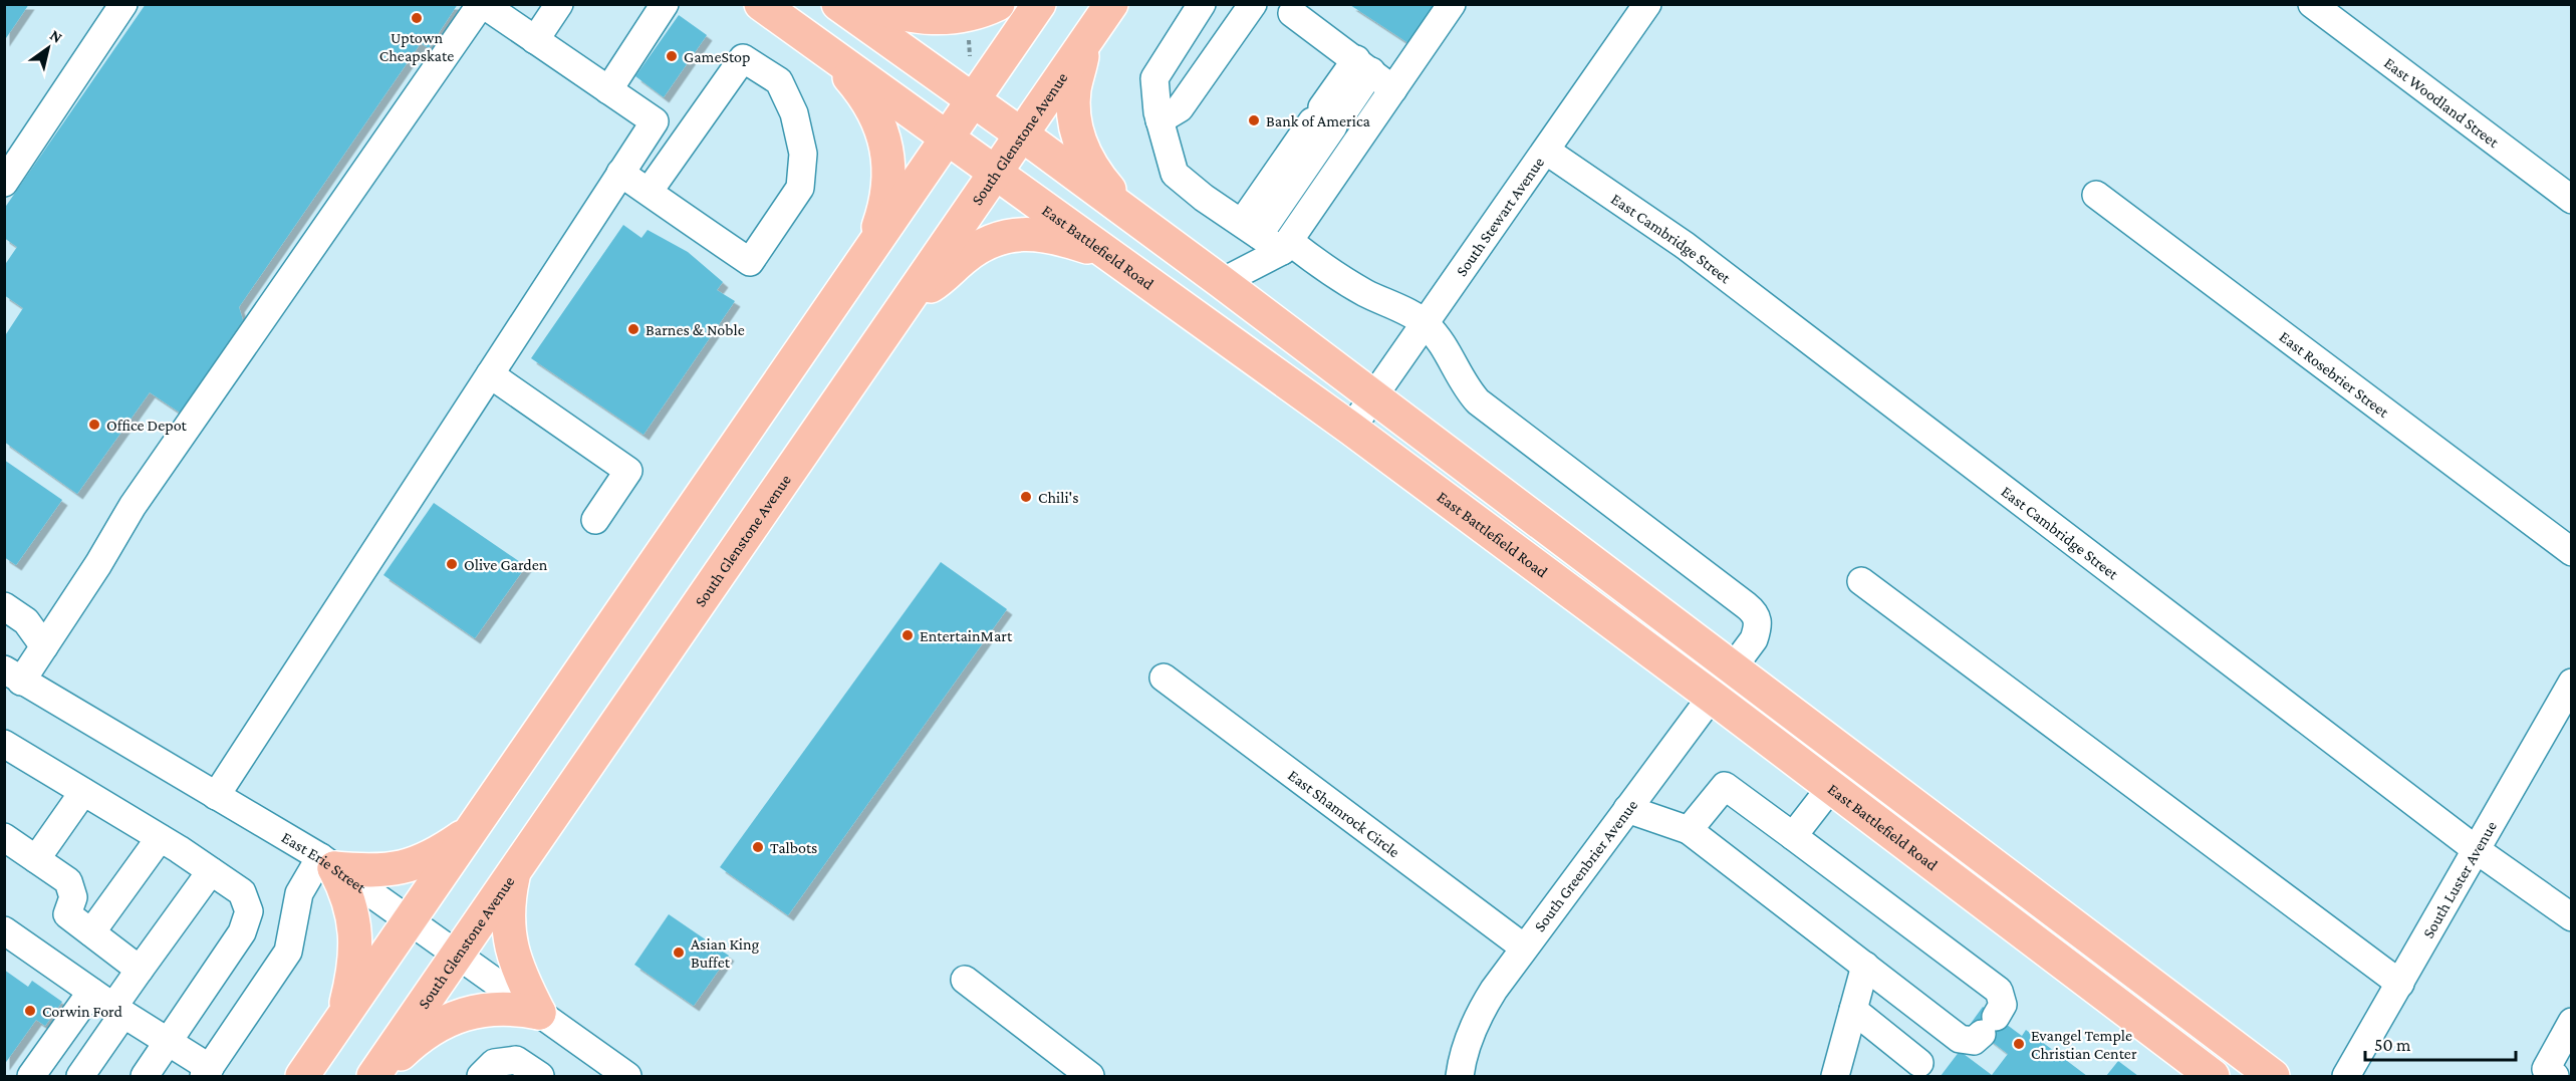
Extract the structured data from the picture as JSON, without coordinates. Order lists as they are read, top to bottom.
{
  "streets": {
    "main road": ["South Glenstone Avenue", "East Battlefield Road"],
    "street": [
      "East Woodland Street",
      "South Stewart Avenue",
      "East Cambridge Street",
      "East Rosebrier Street",
      "East Shamrock Circle",
      "East Erie Street",
      "South Greenbrier Avenue",
      "South Luster Avenue"
    ]
  },
  "crossings": [
    ["South Glenstone Avenue", "East Battlefield Road"],
    ["South Glenstone Avenue", "East Erie Street"],
    ["South Stewart Avenue", "East Cambridge Street"],
    ["South Stewart Avenue", "East Battlefield Road"],
    ["South Stewart Avenue", "South Greenbrier Avenue"],
    ["East Cambridge Street", "South Luster Avenue"],
    ["East Battlefield Road", "South Greenbrier Avenue"],
    ["East Shamrock Circle", "South Greenbrier Avenue"]
  ],
  "places": [
    "Uptown Cheapskate",
    "GameStop",
    "Bank of America",
    "Barnes & Noble",
    "Office Depot",
    "Chili's",
    "Olive Garden",
    "EntertainMart",
    "Talbots",
    "Asian King Buffet",
    "Corwin Ford",
    "Evangel Temple Christian Center"
  ],
  "scale_bar": "50 m",
  "north": "top right"
}
